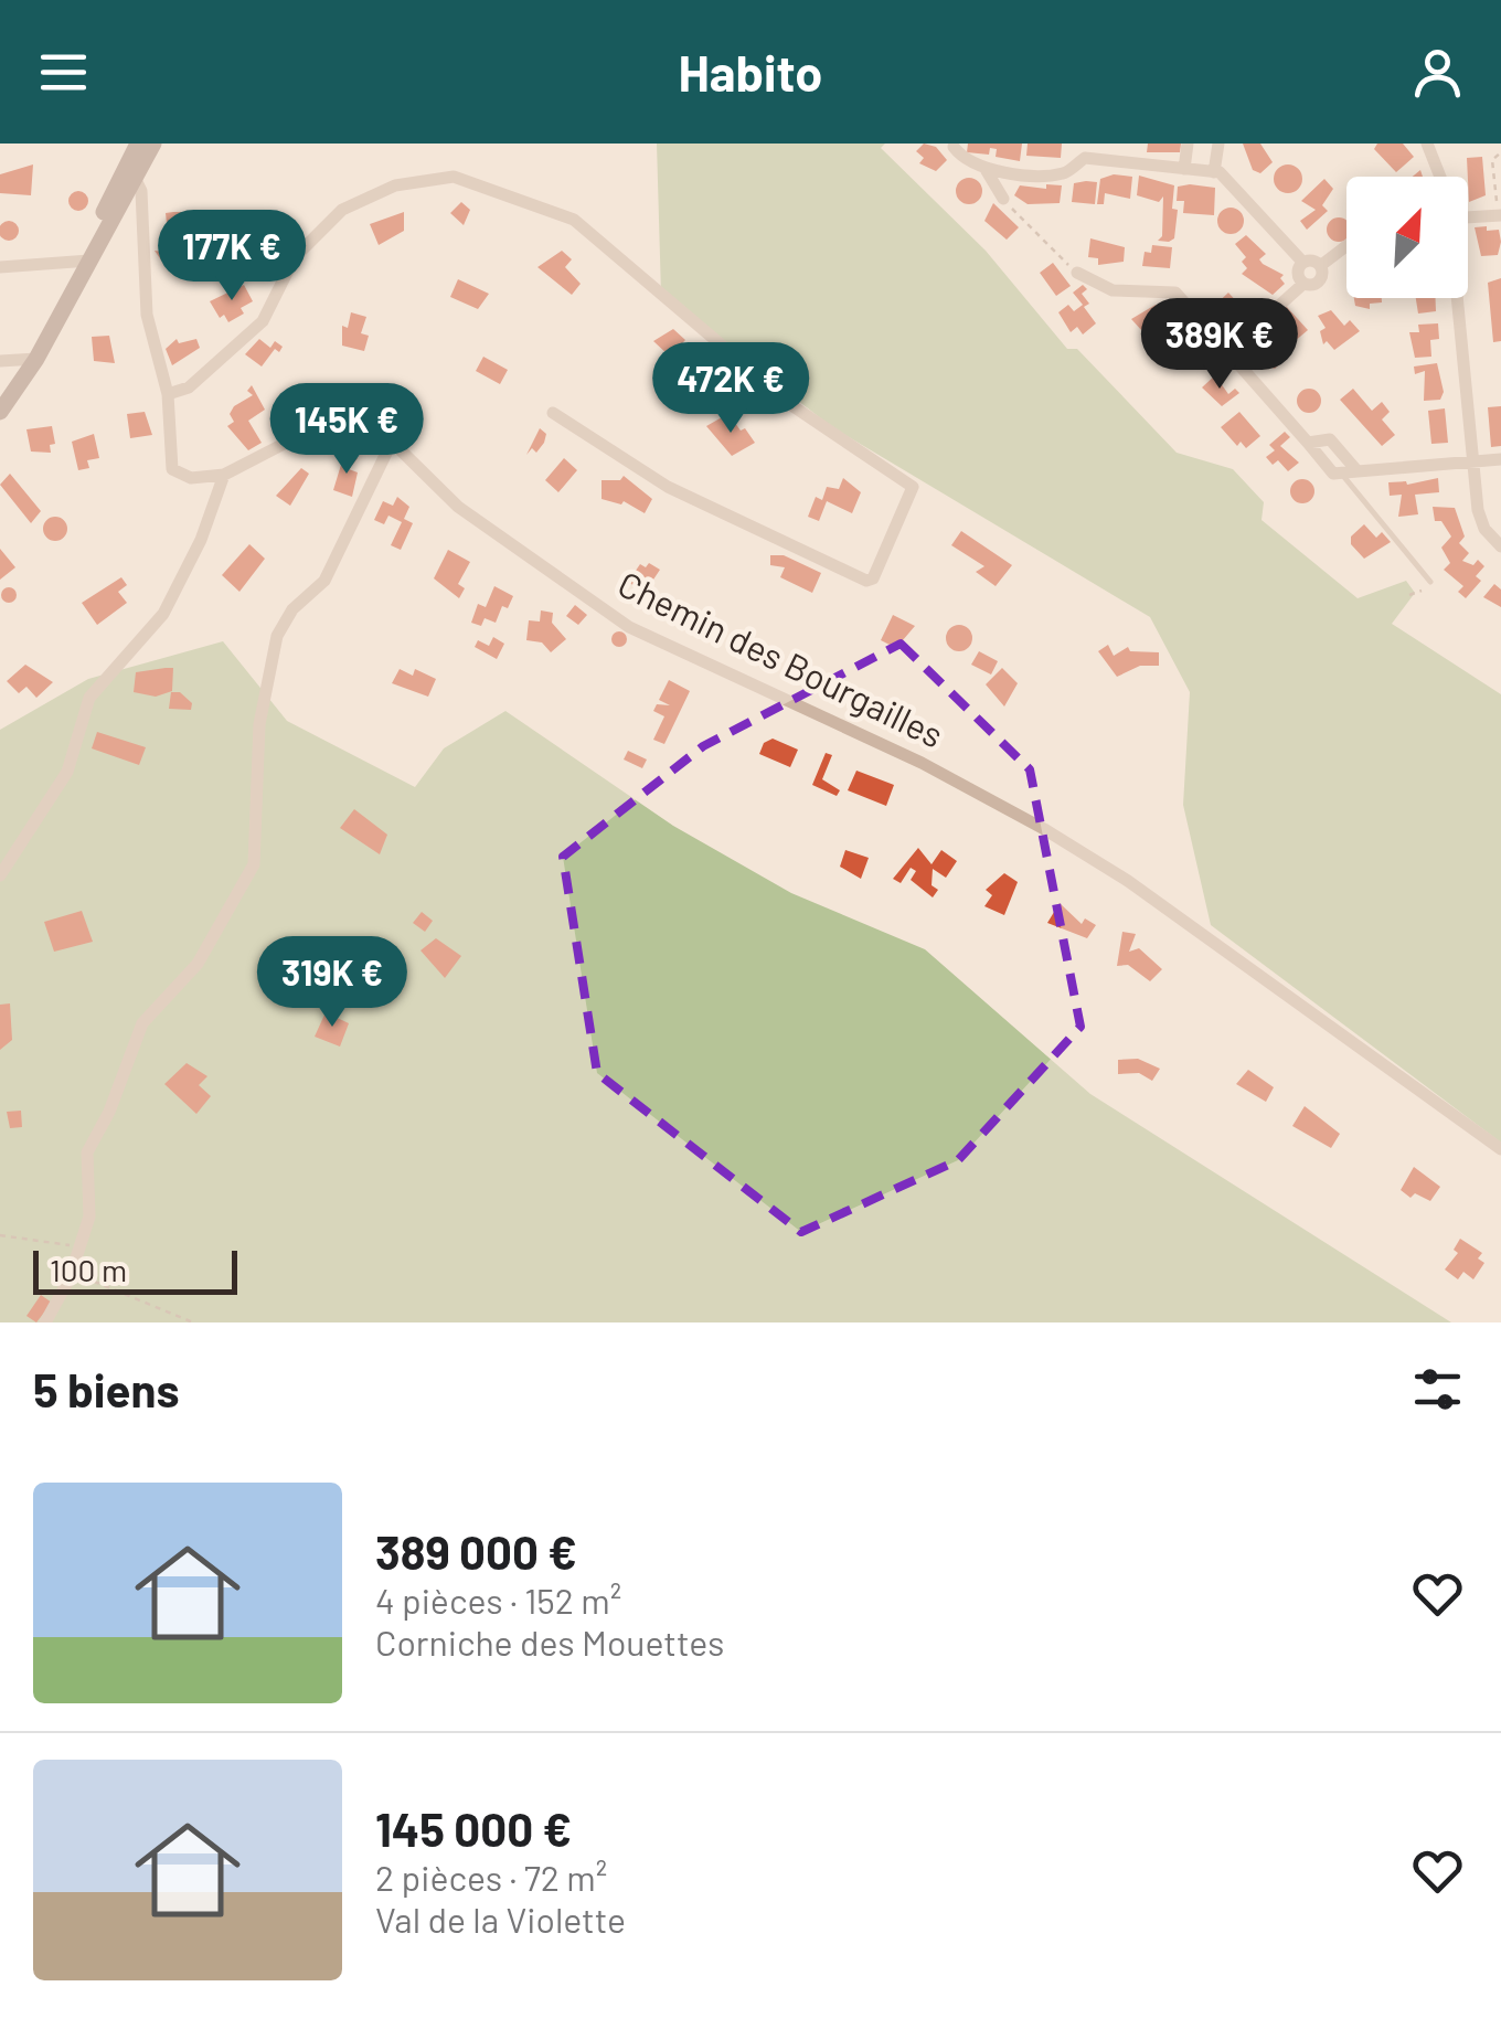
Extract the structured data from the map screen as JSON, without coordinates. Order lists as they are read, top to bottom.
{
  "streets": {
    "street": ["Chemin des Bourgailles"]
  },
  "scale_bar": "100 m",
  "north": "top right",
  "page": {
    "header": "Habito",
    "price": [
      "177K €",
      "389K €",
      "472K €",
      "145K €",
      "319K €"
    ],
    "scale": "100 m",
    "heading": "5 biens",
    "list": [
      {
        "name": "389 000 €",
        "note": "4 pièces · 152 m² · Corniche des Mouettes"
      },
      {
        "name": "145 000 €",
        "note": "2 pièces · 72 m² · Val de la Violette"
      }
    ]
  }
}
